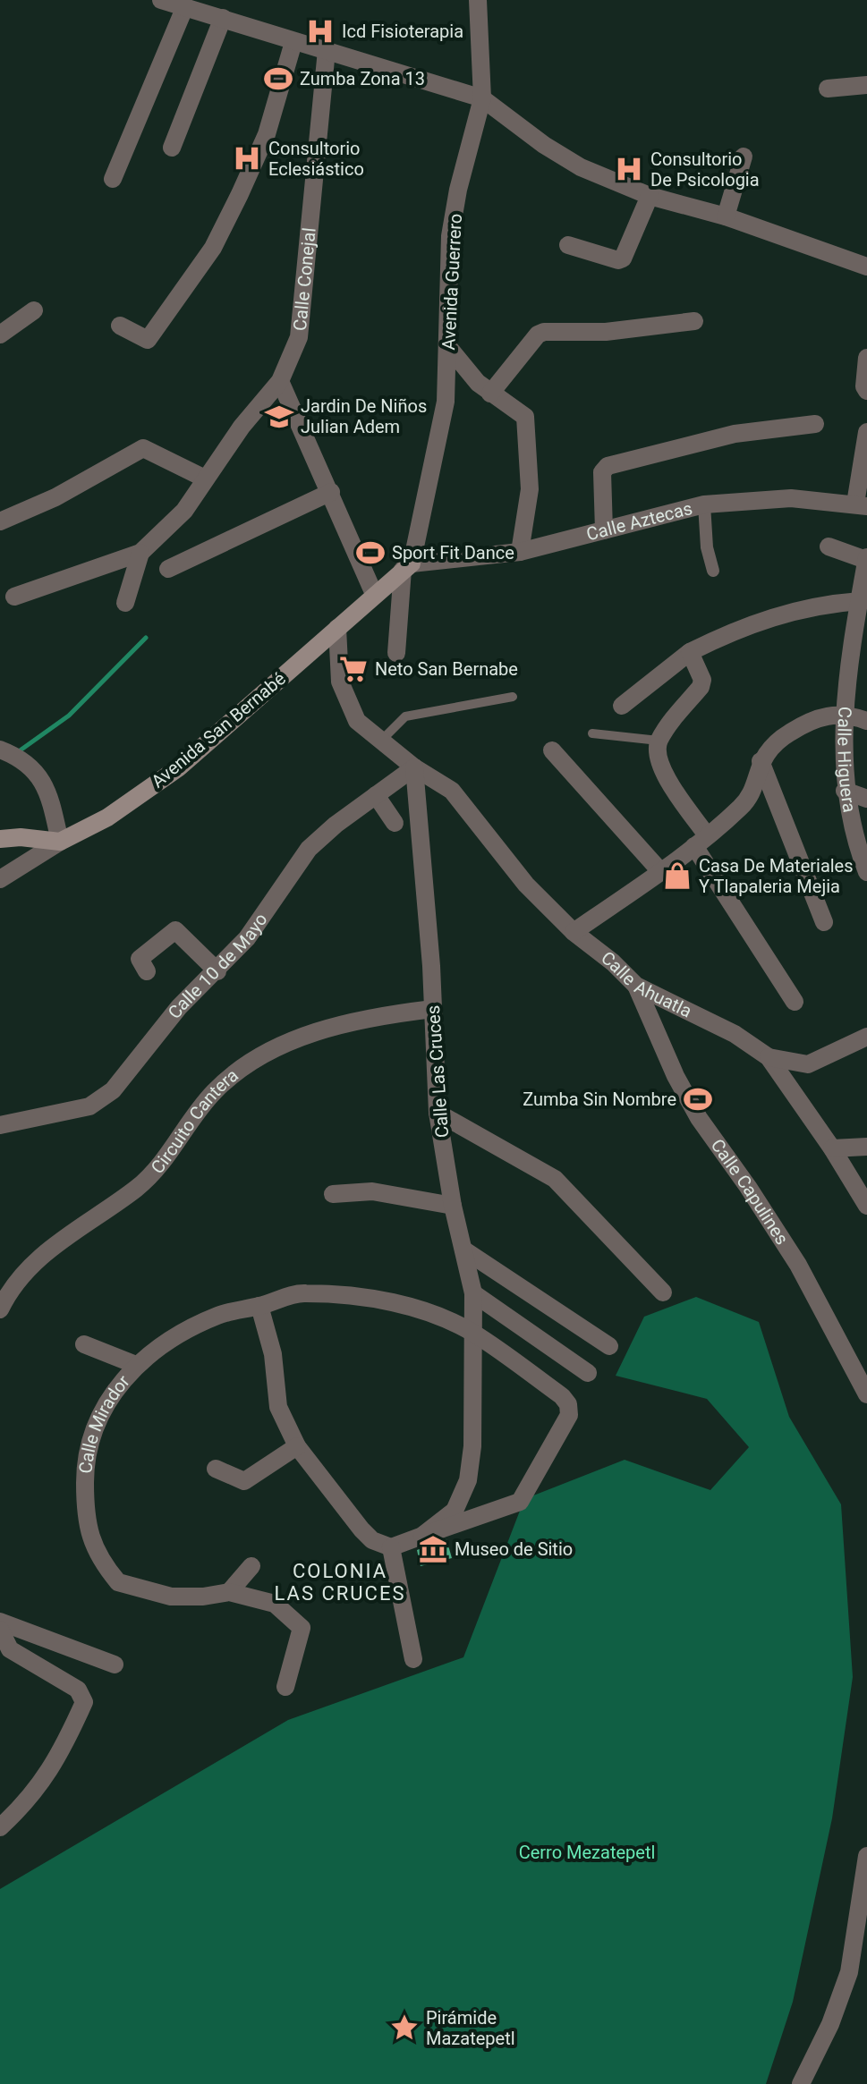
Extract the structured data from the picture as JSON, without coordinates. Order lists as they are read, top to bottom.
{
  "streets": {
    "main road": ["Avenida San Bernabé"],
    "street": [
      "Calle Conejal",
      "Avenida Guerrero",
      "Calle Aztecas",
      "Calle Higuera",
      "Calle 10 de Mayo",
      "Calle Ahuatla",
      "Calle Las Cruces",
      "Circuito Cantera",
      "Calle Capulines",
      "Calle Mirador"
    ]
  },
  "crossings": [
    ["Avenida Guerrero", "Calle Aztecas"],
    ["Avenida Guerrero", "Avenida San Bernabé"],
    ["Calle Aztecas", "Avenida San Bernabé"],
    ["Calle 10 de Mayo", "Calle Ahuatla"],
    ["Calle 10 de Mayo", "Calle Las Cruces"],
    ["Calle Ahuatla", "Calle Las Cruces"],
    ["Calle Ahuatla", "Calle Capulines"],
    ["Calle Las Cruces", "Circuito Cantera"],
    ["Calle Las Cruces", "Calle Mirador"]
  ],
  "districts": ["COLONIA LAS CRUCES"],
  "parks": ["Cerro Mezatepetl"],
  "places": {
    "hospital": ["Icd Fisioterapia", "Consultorio Eclesiástico", "Consultorio De Psicologia"],
    "sports": ["Zumba Zona 13", "Sport Fit Dance", "Zumba Sin Nombre"],
    "school or university": ["Jardin De Niños Julian Adem"],
    "supermarket": ["Neto San Bernabe"],
    "shop": ["Casa De Materiales Y Tlapaleria Mejia"],
    "museum": ["Museo de Sitio"],
    "place": ["Pirámide Mazatepetl"]
  }
}
